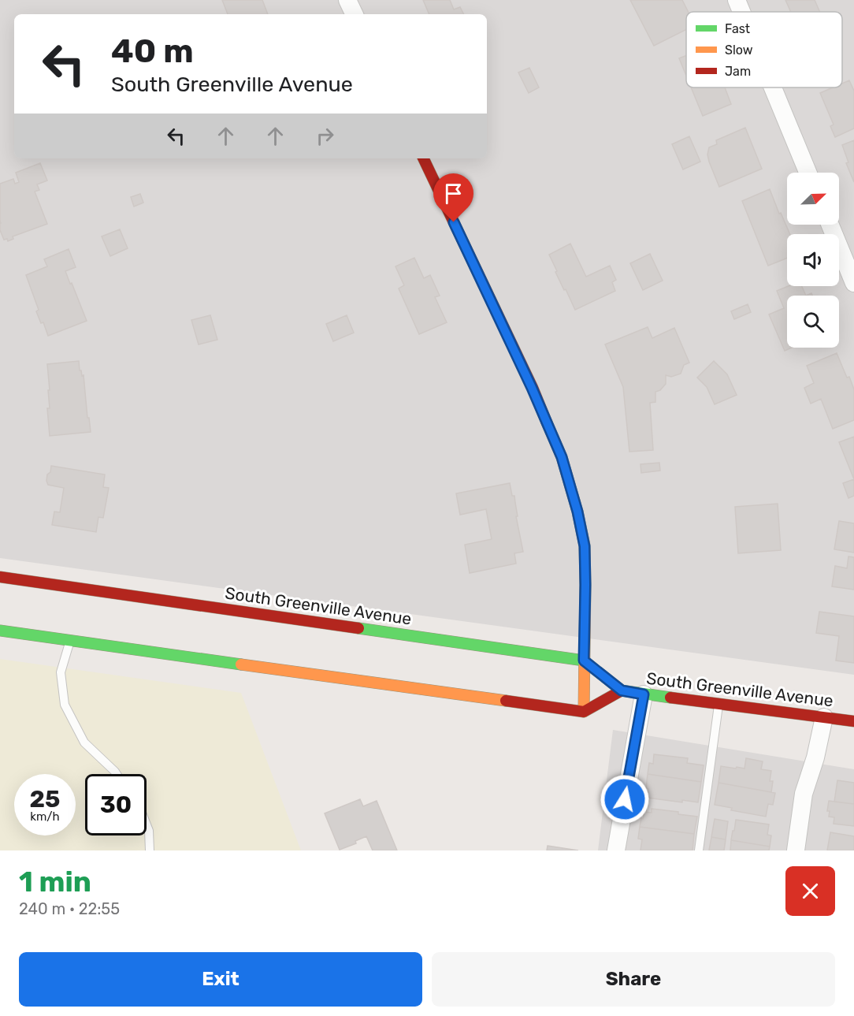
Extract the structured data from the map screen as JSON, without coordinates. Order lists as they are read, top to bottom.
{
  "streets": {
    "main road": ["South Greenville Avenue"]
  },
  "legend": ["Fast", "Slow", "Jam"],
  "north": "top right",
  "page": {
    "turn": ["40 m", "South Greenville Avenue"],
    "speed": "25 km/h",
    "limit": "30",
    "heading": ["1 min", "240 m · 22:55"],
    "buttons": ["Exit", "Share"]
  }
}
